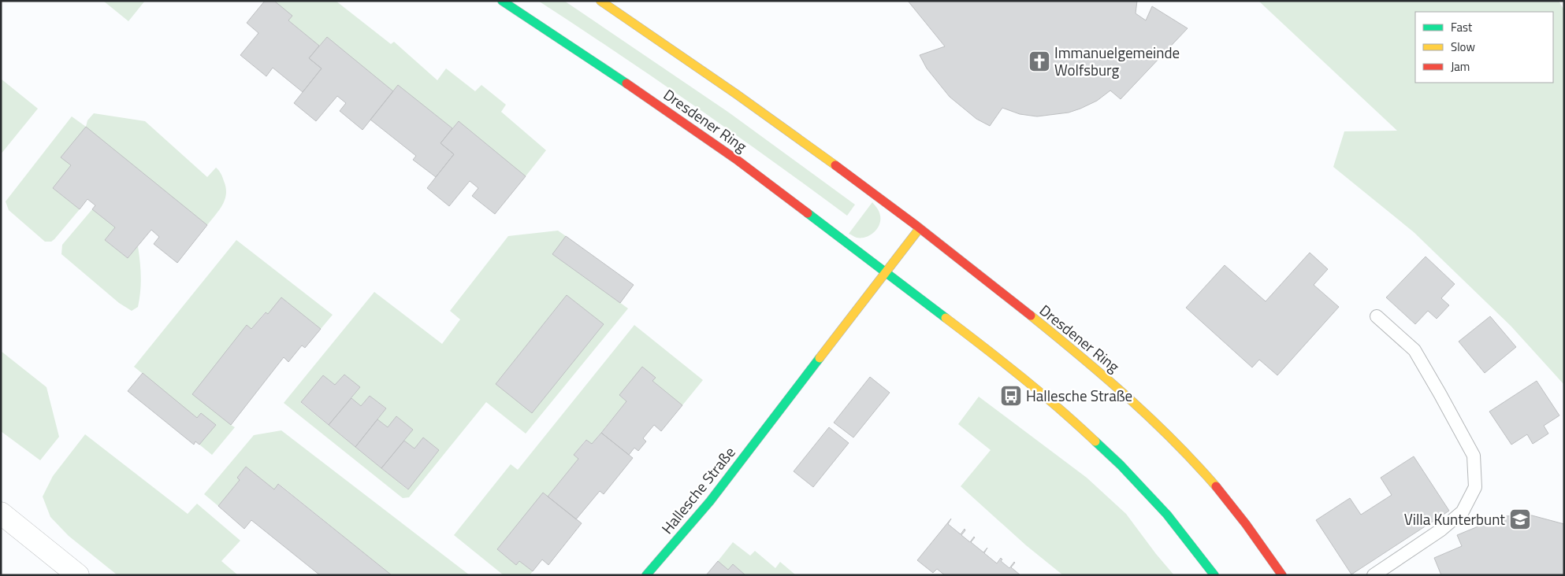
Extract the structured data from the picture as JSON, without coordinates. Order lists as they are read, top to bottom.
{
  "streets": {
    "street": ["Dresdener Ring", "Hallesche Straße"]
  },
  "crossings": [
    ["Dresdener Ring", "Hallesche Straße"]
  ],
  "places": {
    "church": ["Immanuelgemeinde Wolfsburg"],
    "bus stop": ["Hallesche Straße"],
    "school or university": ["Villa Kunterbunt"]
  },
  "legend": ["Fast", "Slow", "Jam"]
}
